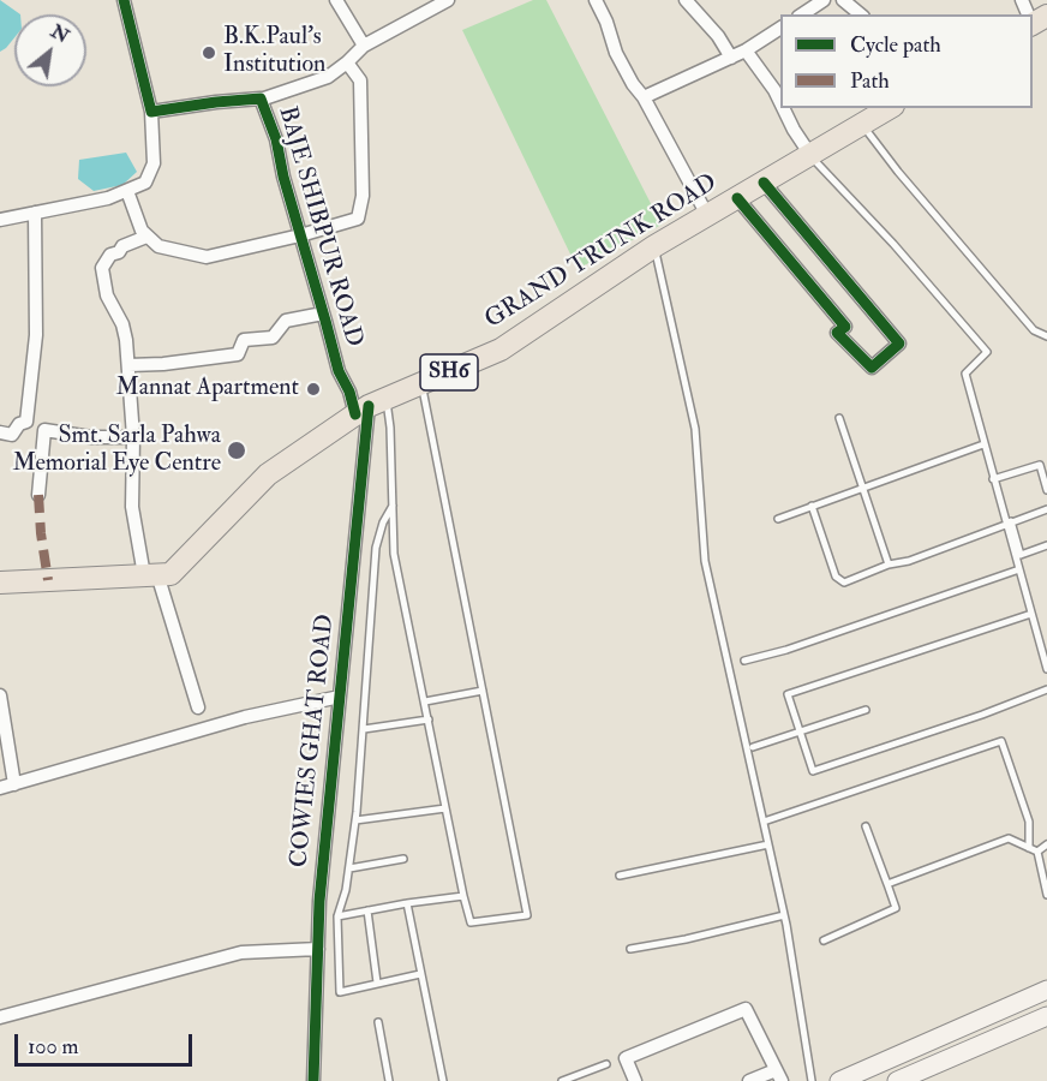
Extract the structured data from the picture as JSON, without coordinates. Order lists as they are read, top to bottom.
{
  "streets": {
    "main road": ["GRAND TRUNK ROAD", "SH6"],
    "street": ["BAJE SHIBPUR ROAD", "COWIES GHAT ROAD"]
  },
  "crossings": [
    ["BAJE SHIBPUR ROAD", "GRAND TRUNK ROAD"],
    ["BAJE SHIBPUR ROAD", "COWIES GHAT ROAD"],
    ["GRAND TRUNK ROAD", "COWIES GHAT ROAD"]
  ],
  "places": ["B.K.Paul's Institution", "Mannat Apartment", "Smt. Sarla Pahwa Memorial Eye Centre"],
  "legend": ["Cycle path", "Path"],
  "scale_bar": "100 m",
  "north": "top right"
}
